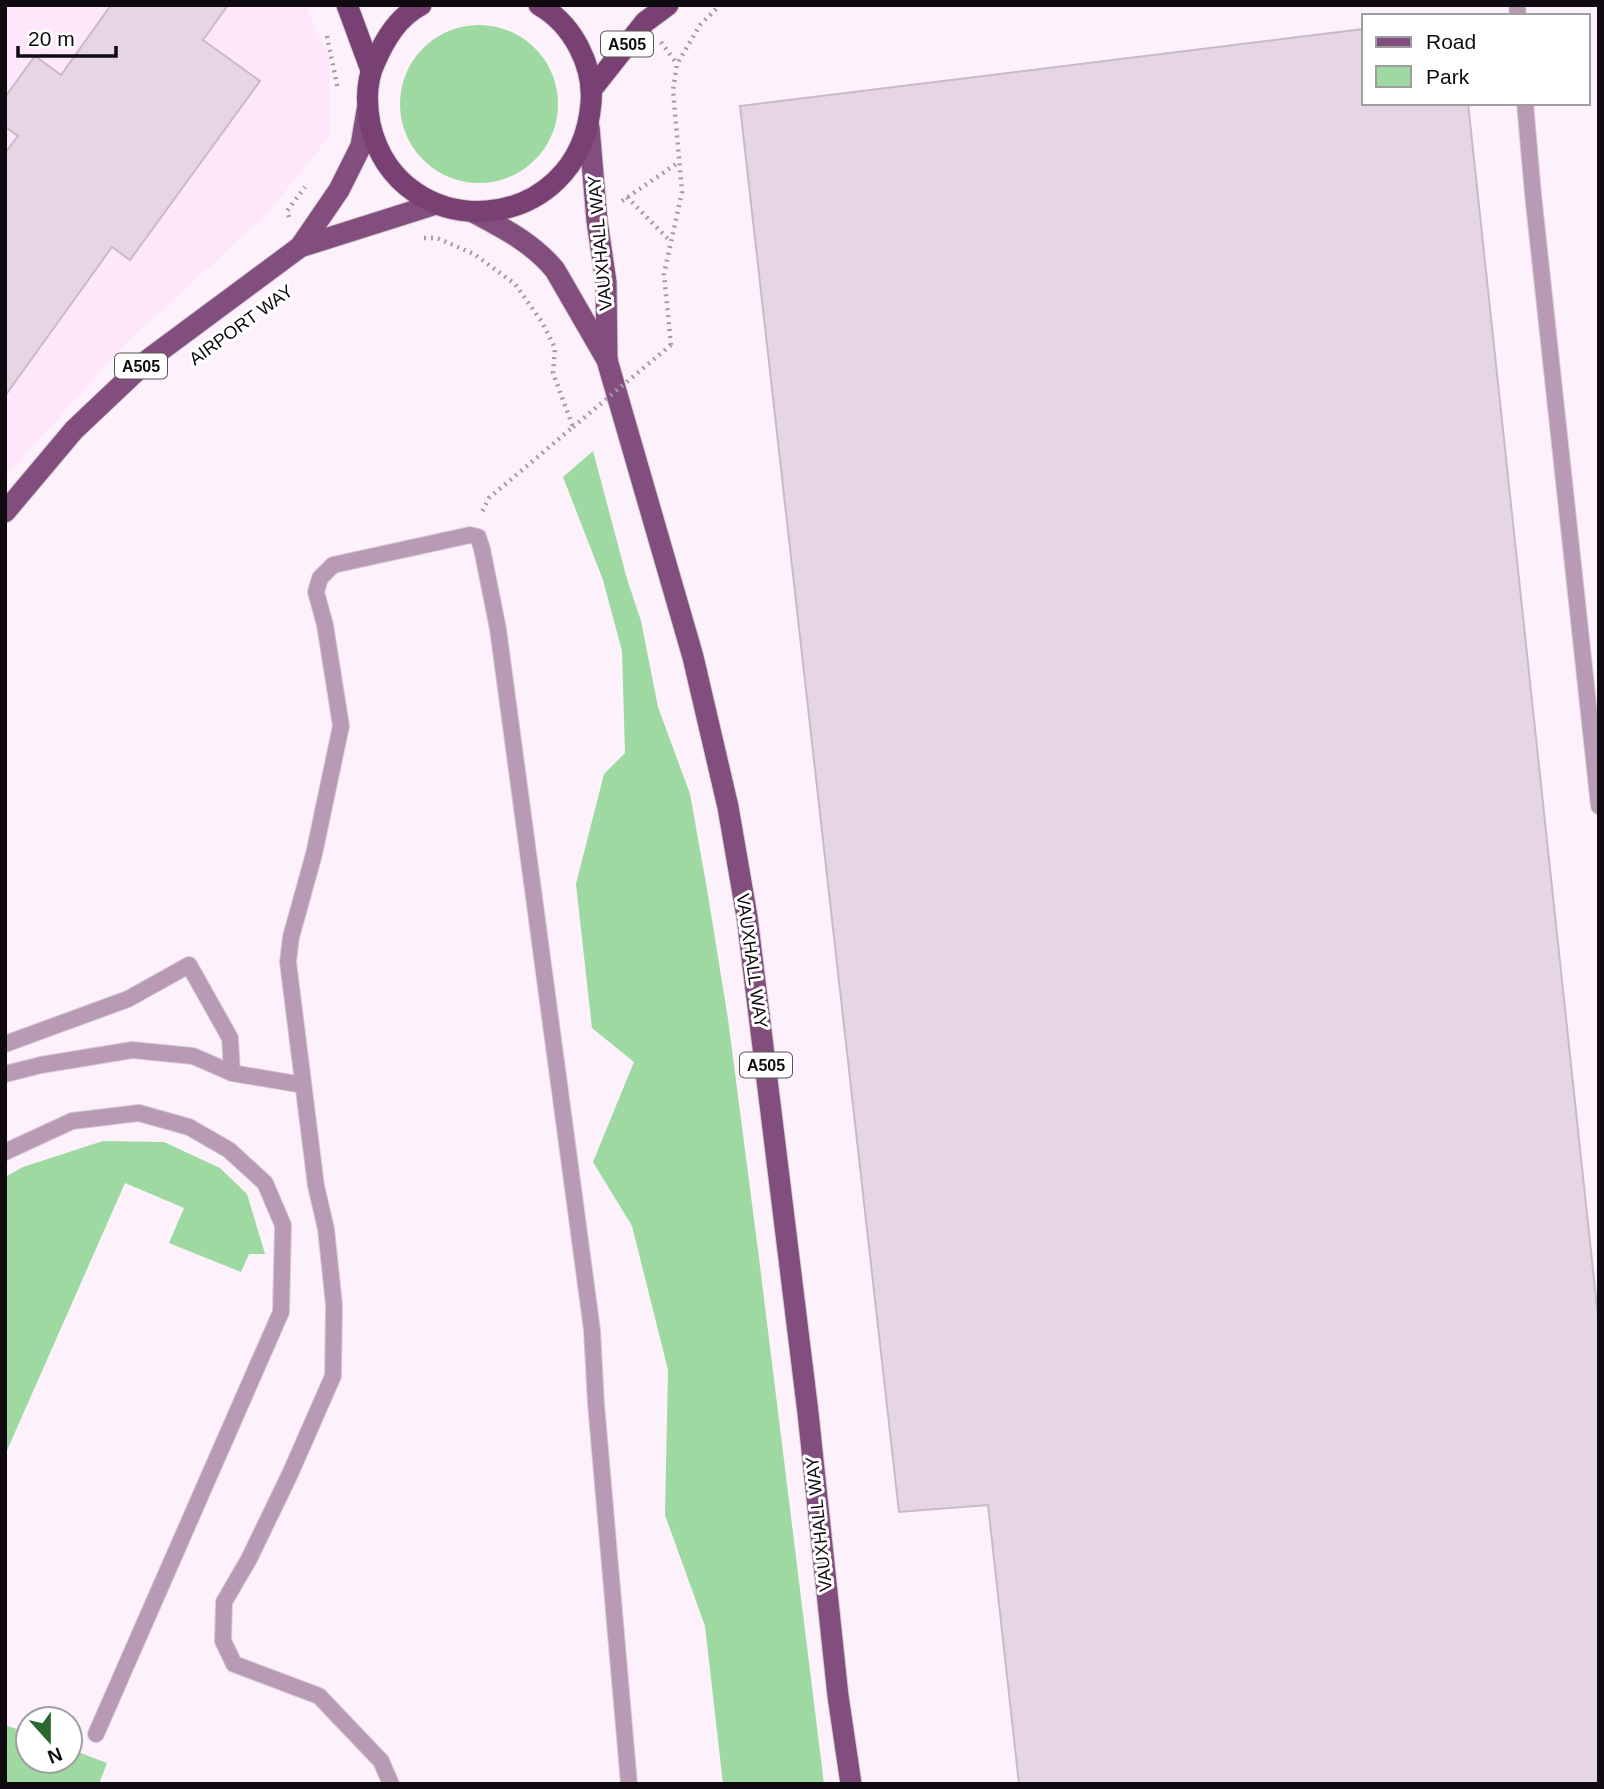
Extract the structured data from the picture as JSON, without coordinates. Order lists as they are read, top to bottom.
{
  "streets": {
    "highway": ["A505"],
    "main road": ["VAUXHALL WAY", "AIRPORT WAY"]
  },
  "legend": ["Road", "Park"],
  "scale_bar": "20 m",
  "north": "bottom"
}
